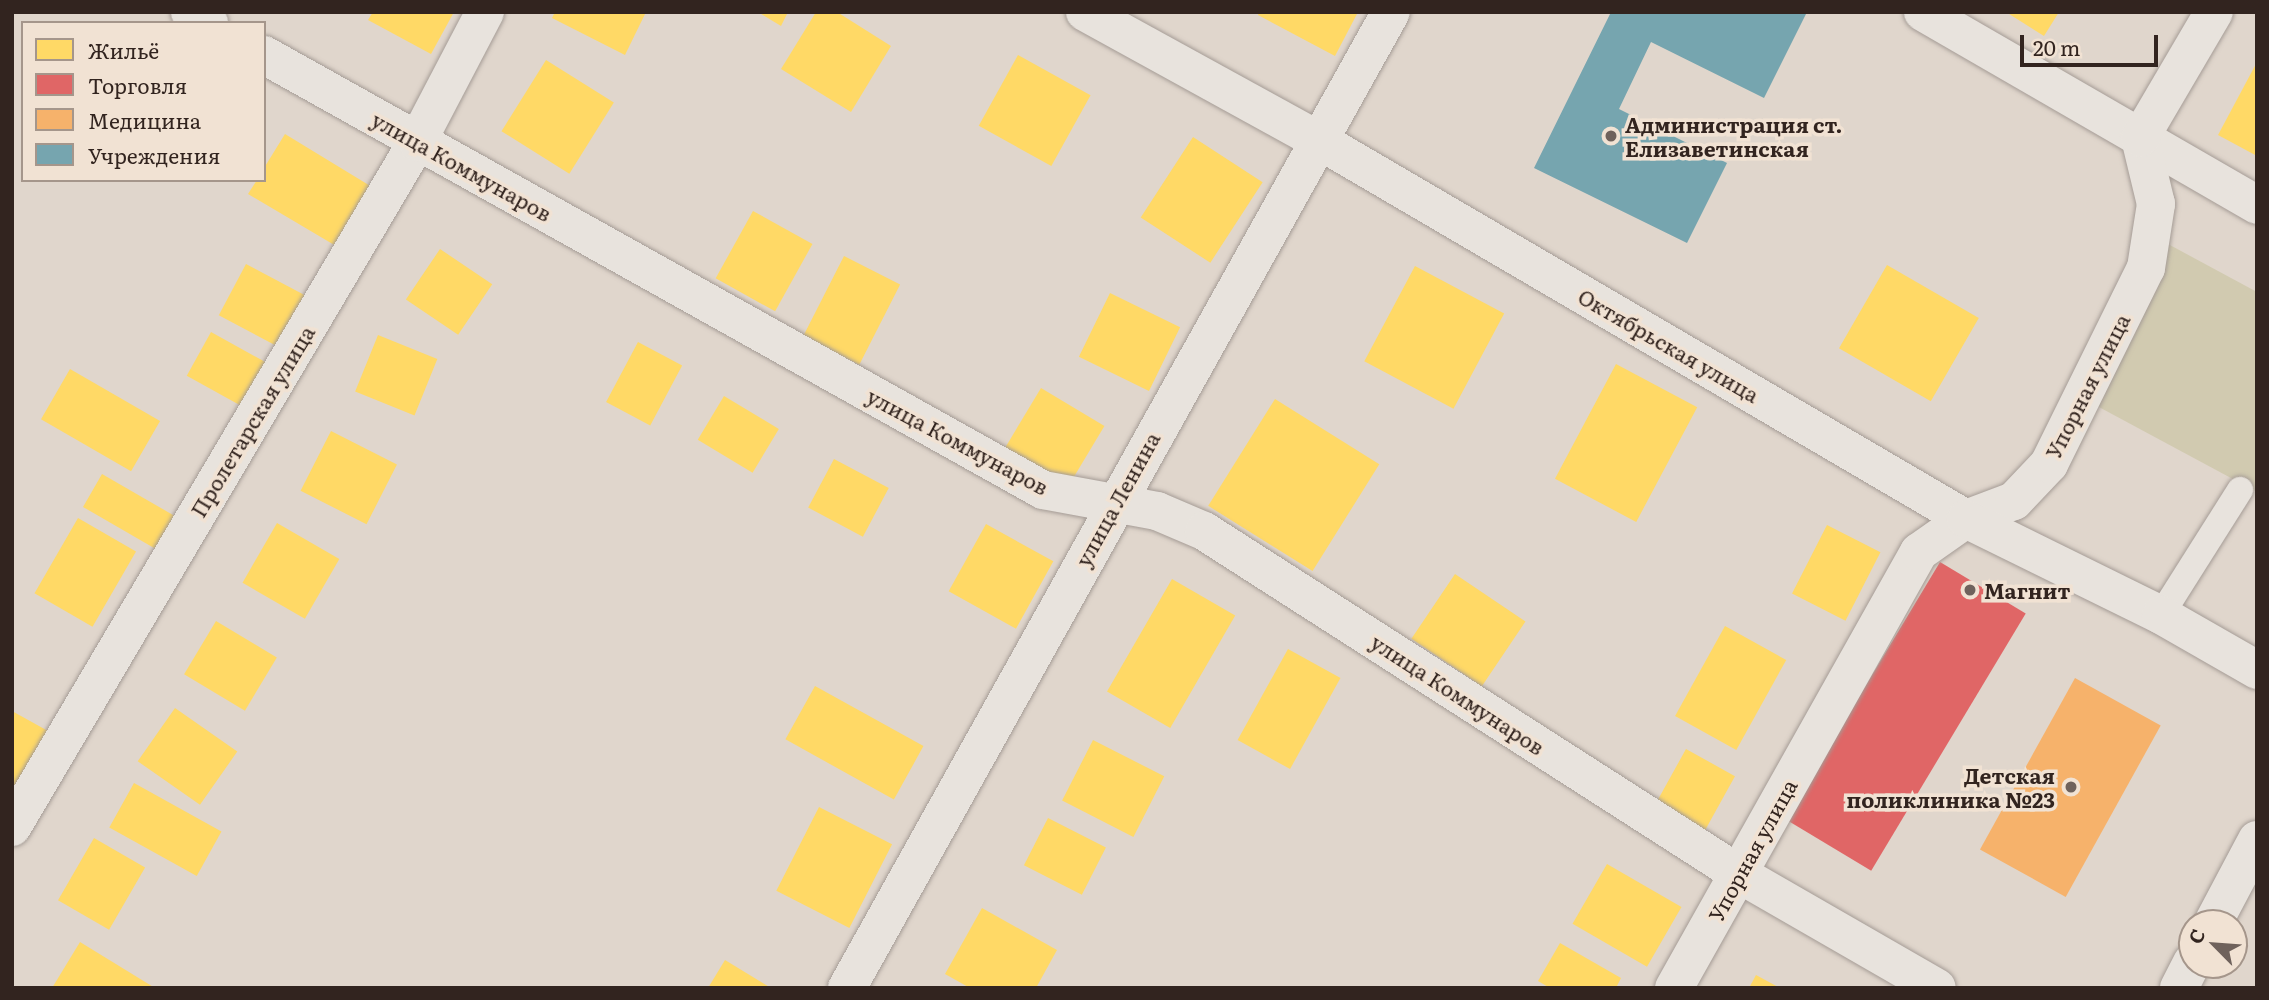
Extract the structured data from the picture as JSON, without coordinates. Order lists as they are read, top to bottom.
{
  "streets": {
    "street": [
      "улица Коммунаров",
      "Октябрьская улица",
      "Упорная улица",
      "Пролетарская улица",
      "улица Ленина"
    ]
  },
  "crossings": [
    ["улица Коммунаров", "Упорная улица"],
    ["улица Коммунаров", "Пролетарская улица"],
    ["улица Коммунаров", "улица Ленина"],
    ["Октябрьская улица", "Упорная улица"],
    ["Октябрьская улица", "улица Ленина"]
  ],
  "places": ["Администрация ст. Елизаветинская", "Магнит", "Детская поликлиника №23"],
  "legend": [
    "Жильё",
    "Торговля",
    "Медицина",
    "Учреждения"
  ],
  "scale_bar": "20 m",
  "north": "top left"
}
